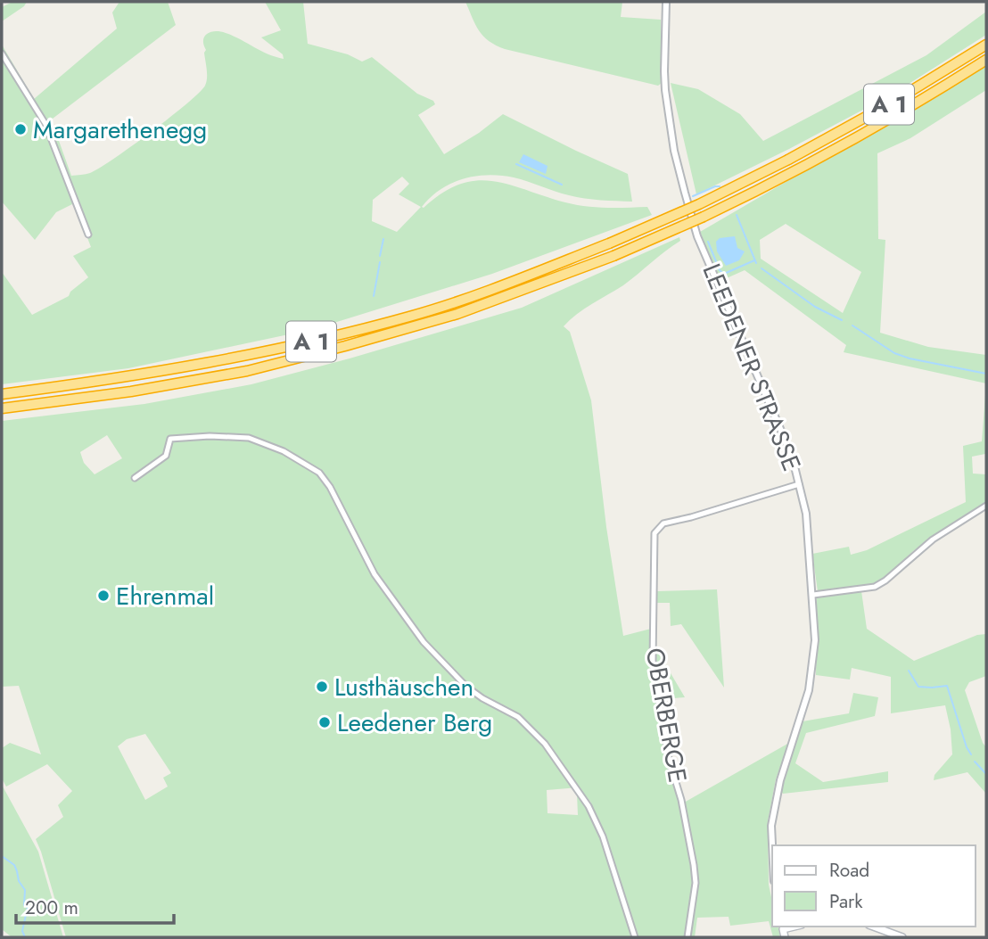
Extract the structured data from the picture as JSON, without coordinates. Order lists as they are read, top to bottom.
{
  "streets": {
    "highway": ["A 1"],
    "street": ["LEEDENER STRASSE", "OBERBERGE"]
  },
  "crossings": [
    ["LEEDENER STRASSE", "OBERBERGE"]
  ],
  "places": [
    "Margarethenegg",
    "Ehrenmal",
    "Lusthäuschen",
    "Leedener Berg"
  ],
  "legend": ["Road", "Park"],
  "scale_bar": "200 m"
}
